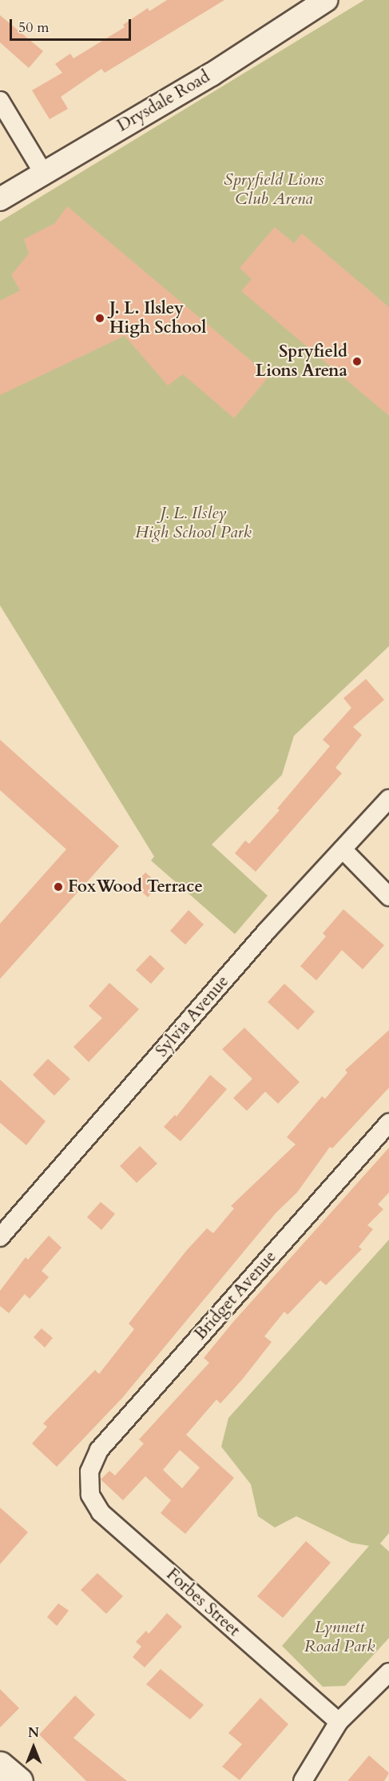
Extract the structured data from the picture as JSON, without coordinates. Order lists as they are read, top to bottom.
{
  "streets": {
    "street": [
      "Drysdale Road",
      "Sylvia Avenue",
      "Bridget Avenue",
      "Forbes Street"
    ]
  },
  "crossings": [
    ["Bridget Avenue", "Forbes Street"]
  ],
  "parks": ["Spryfield Lions Club Arena", "J. L. Ilsley High School Park", "Lynnett Road Park"],
  "places": ["J. L. Ilsley High School", "Spryfield Lions Arena", "FoxWood Terrace"],
  "scale_bar": "50 m",
  "north": "top"
}
